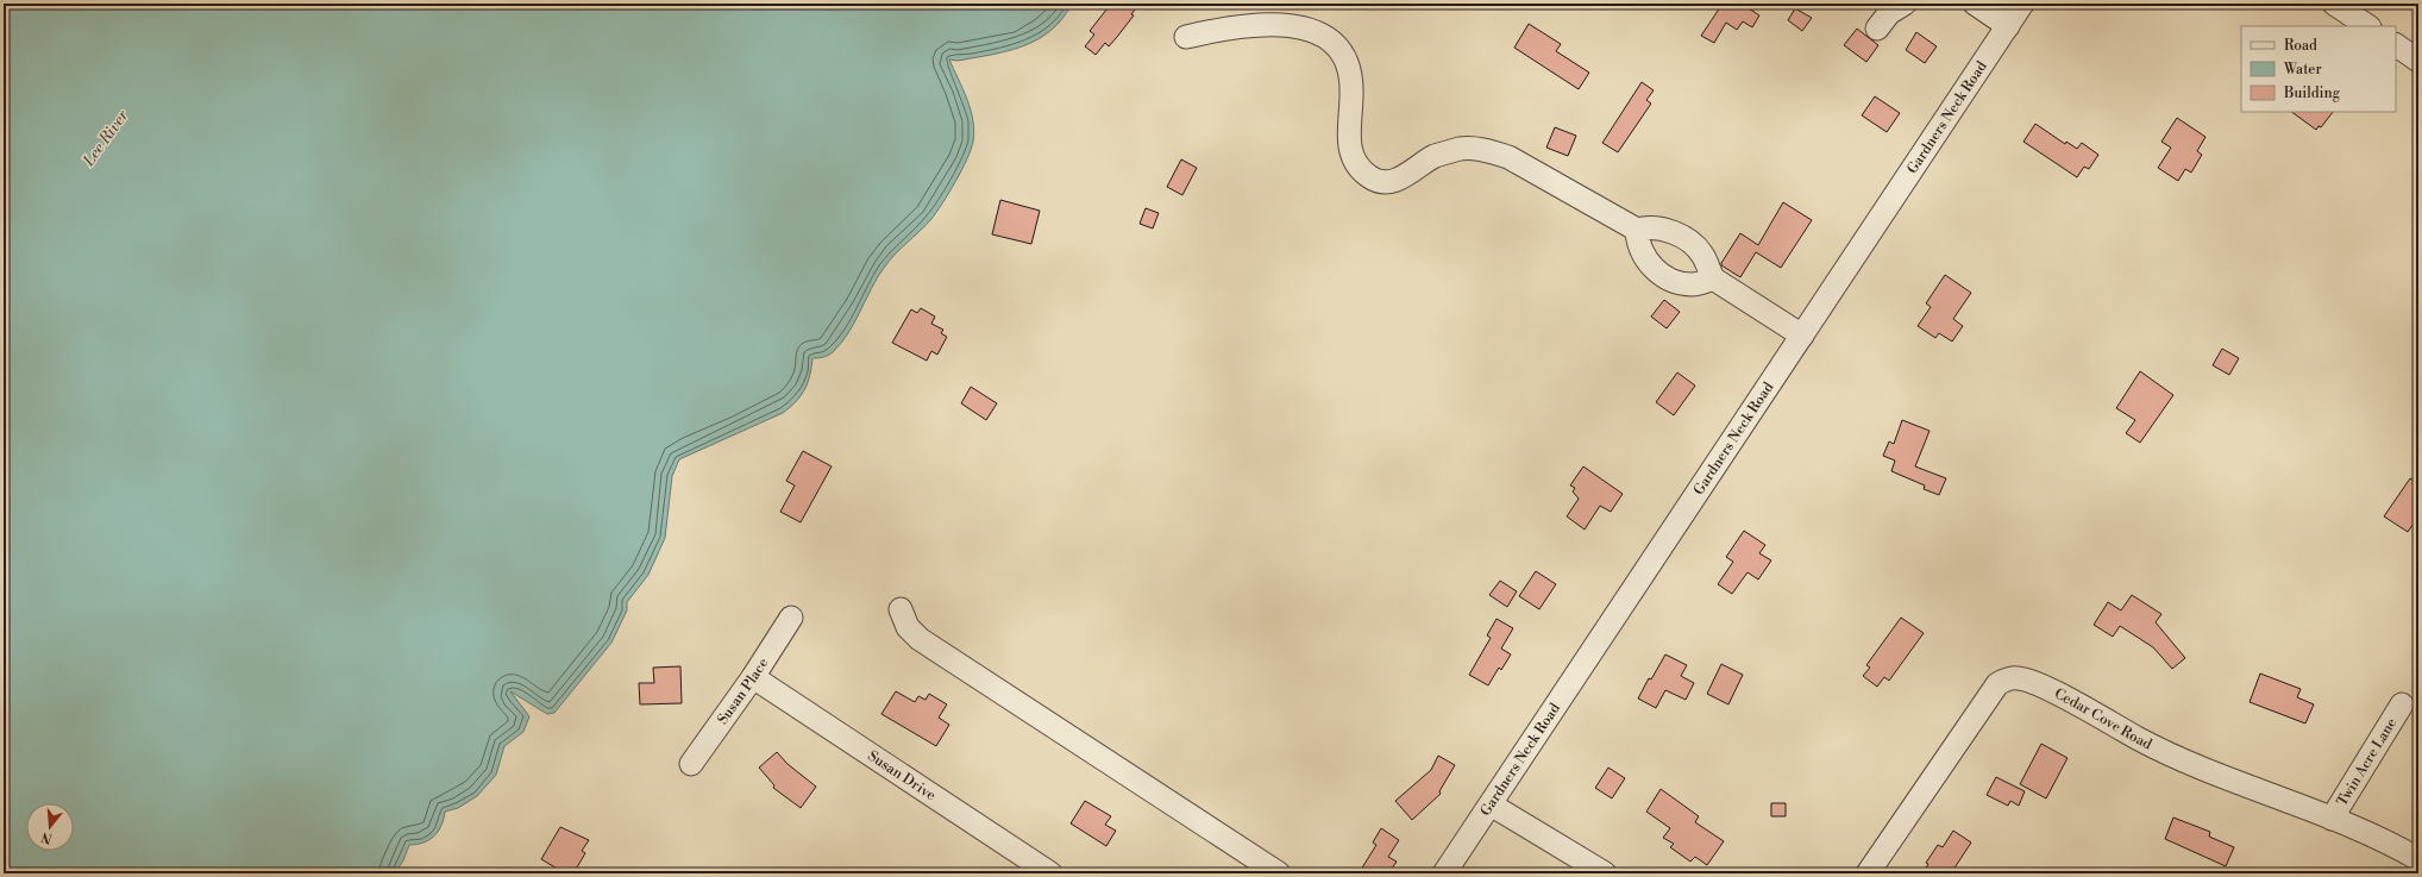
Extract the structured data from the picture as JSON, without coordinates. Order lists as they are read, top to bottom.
{
  "streets": {
    "street": [
      "Gardners Neck Road",
      "Susan Place",
      "Cedar Cove Road",
      "Twin Acre Lane",
      "Susan Drive"
    ]
  },
  "crossings": [
    ["Susan Place", "Susan Drive"],
    ["Cedar Cove Road", "Twin Acre Lane"]
  ],
  "water": ["Lee River"],
  "legend": ["Road", "Water", "Building"],
  "north": "bottom"
}
